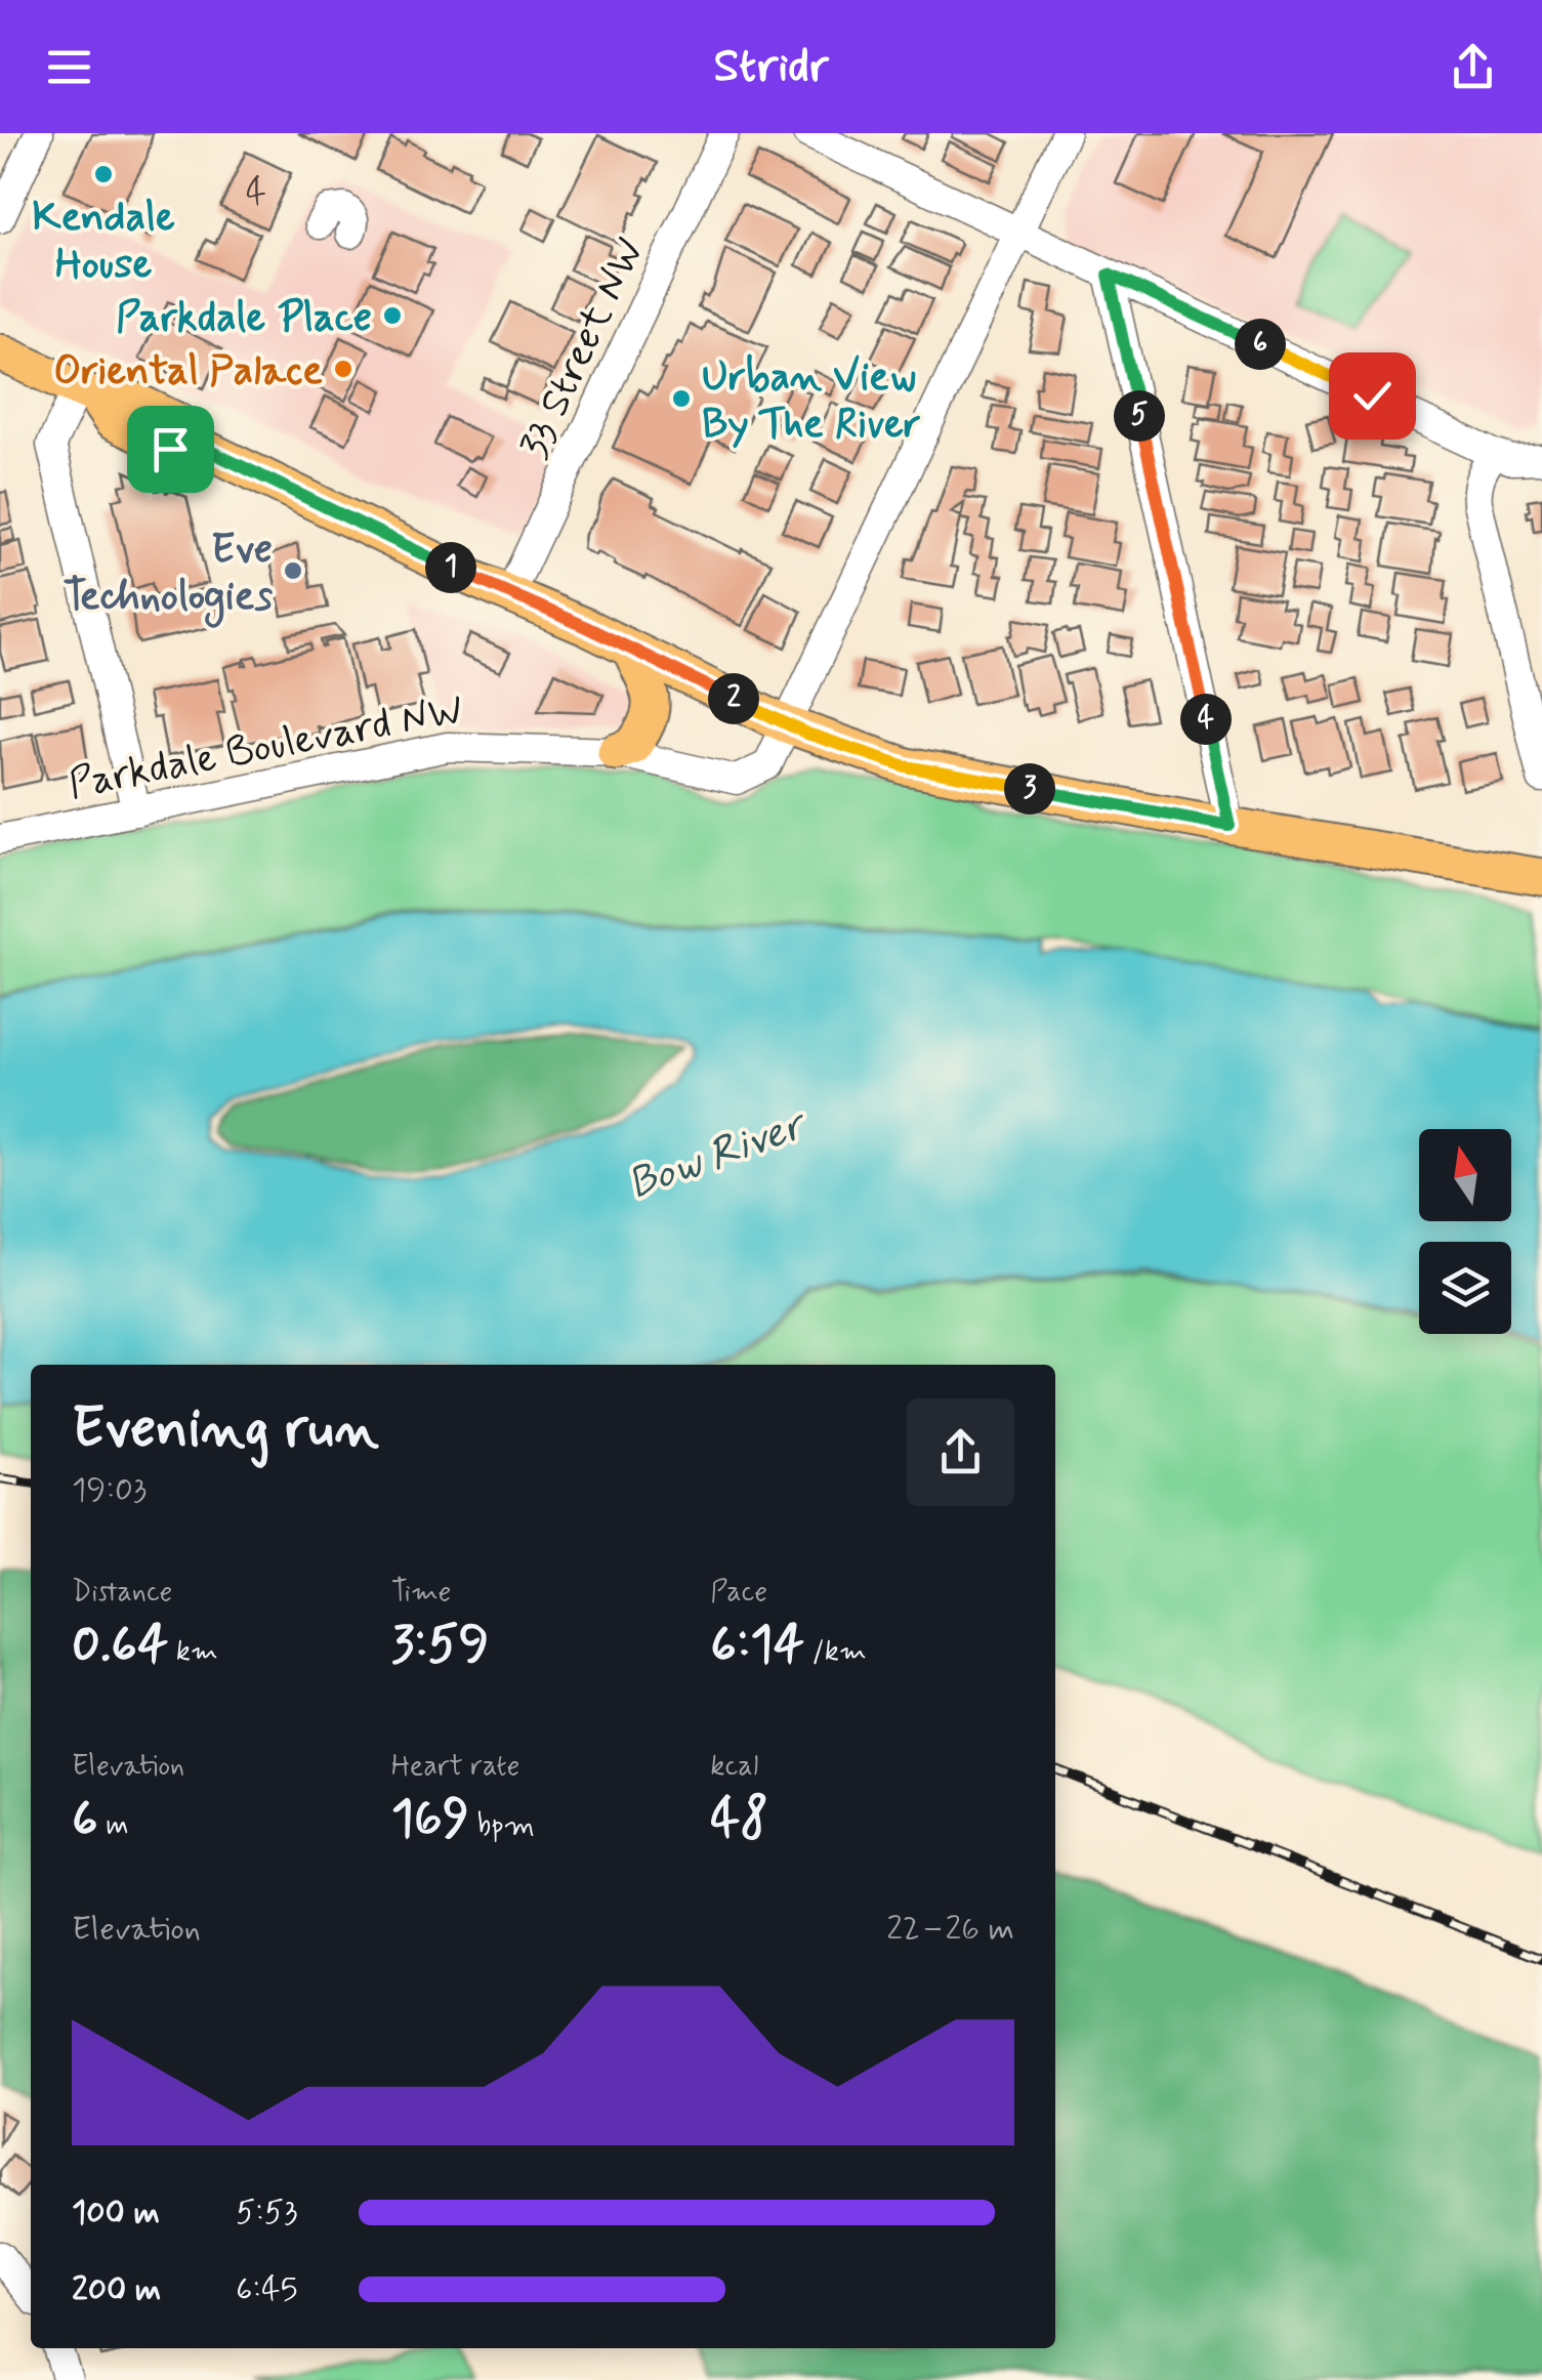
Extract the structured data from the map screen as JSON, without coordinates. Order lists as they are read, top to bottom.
{
  "streets": {
    "street": ["33 Street NW", "Parkdale Boulevard NW"]
  },
  "water": ["Bow River"],
  "places": [
    "Kendale House",
    "Parkdale Place",
    "Oriental Palace",
    "Urban View By The River",
    "Eve Technologies"
  ],
  "house_numbers": ["4"],
  "north": "top",
  "page": {
    "header": "Stridr",
    "pins": [
      "6",
      "5",
      "1",
      "2",
      "4",
      "3"
    ],
    "heading": ["Evening run", "19:03"],
    "stats": [
      ["Distance", "0.64 km"],
      ["Time", "3:59"],
      ["Pace", "6:14 /km"],
      ["Elevation", "6 m"],
      ["Heart rate", "169 bpm"],
      ["kcal", "48"]
    ],
    "chart": ["Elevation", "22–26 m"],
    "list": [
      {
        "name": "100 m",
        "note": "5:53"
      },
      {
        "name": "200 m",
        "note": "6:45"
      }
    ]
  }
}
